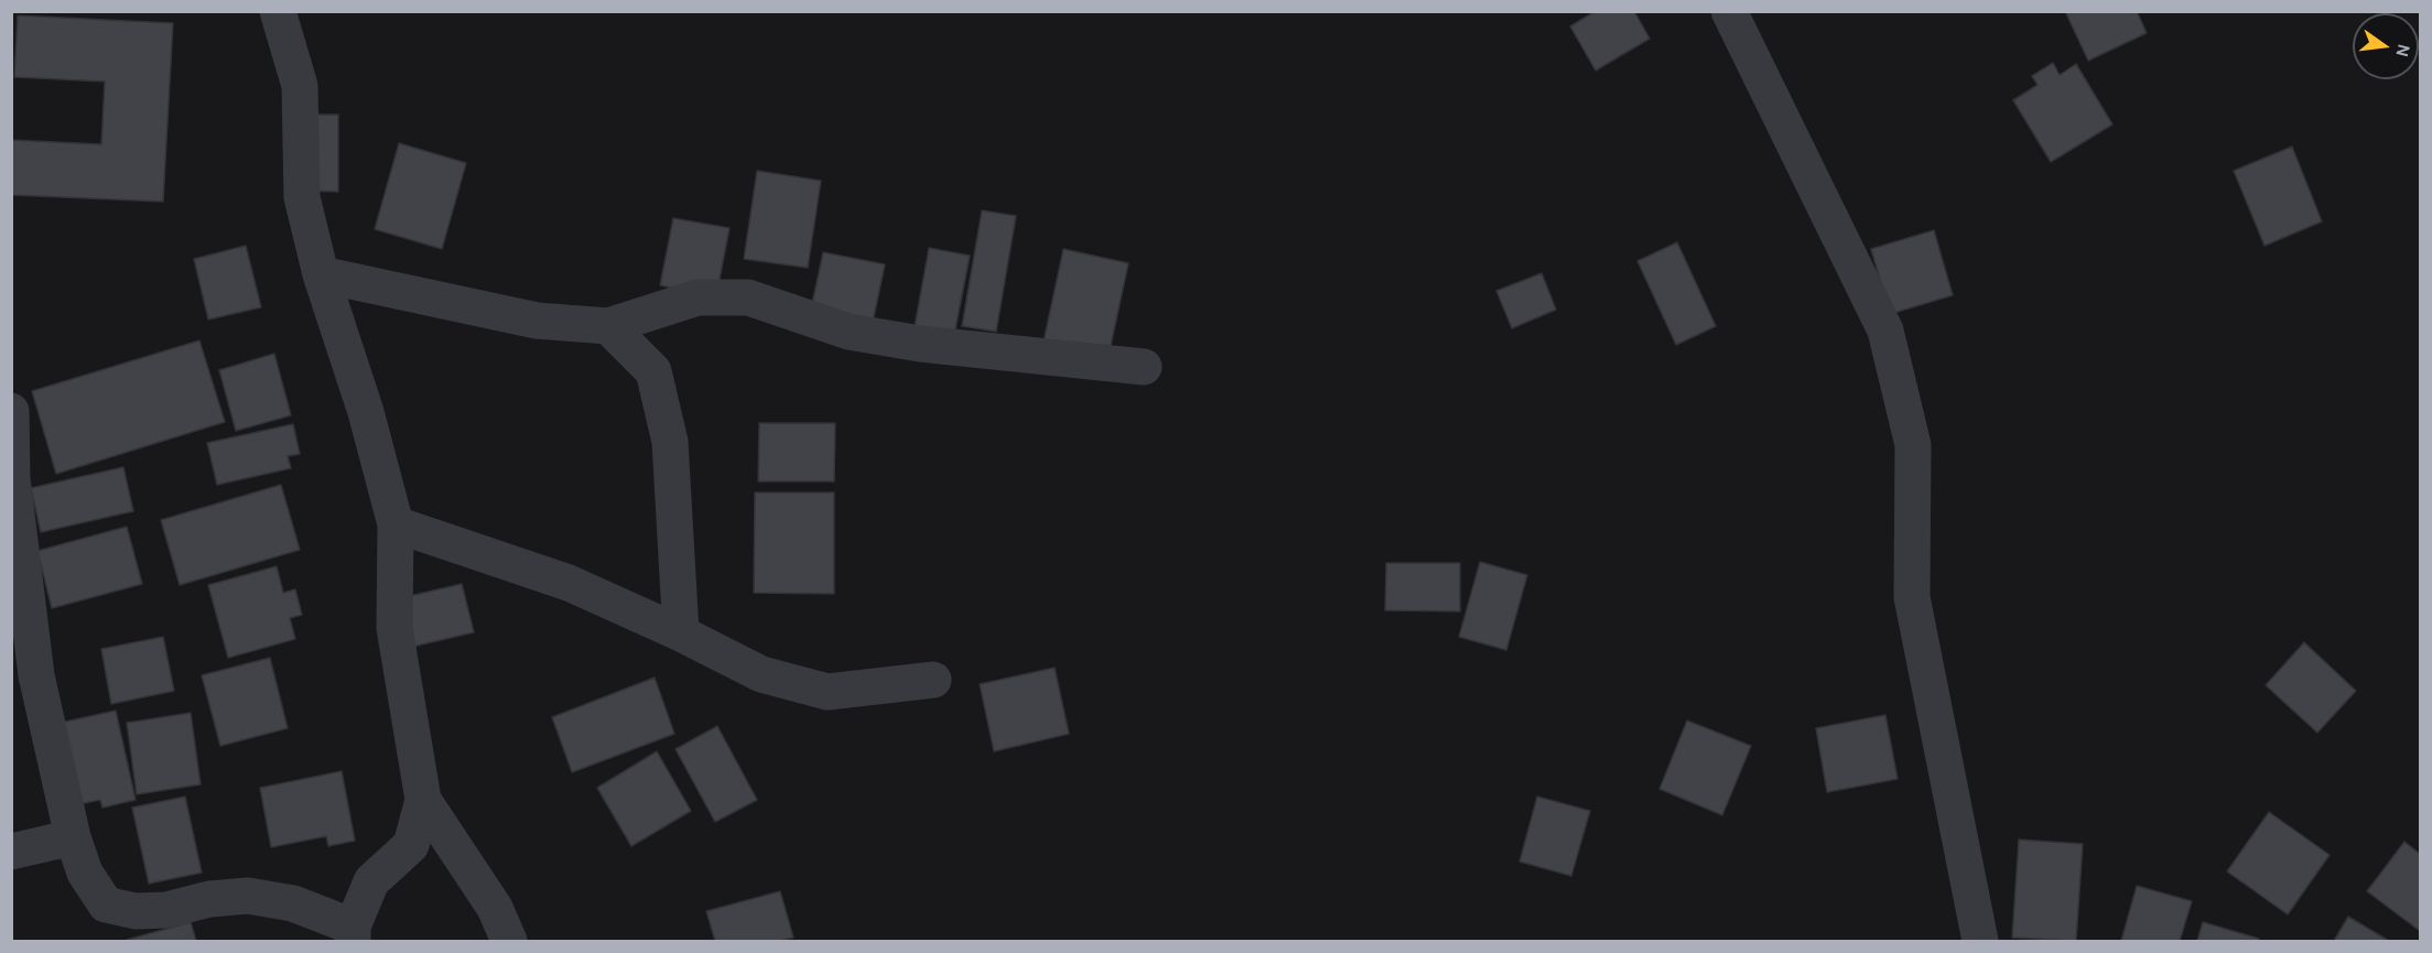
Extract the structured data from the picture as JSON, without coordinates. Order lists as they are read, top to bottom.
{
  "north": "right"
}
